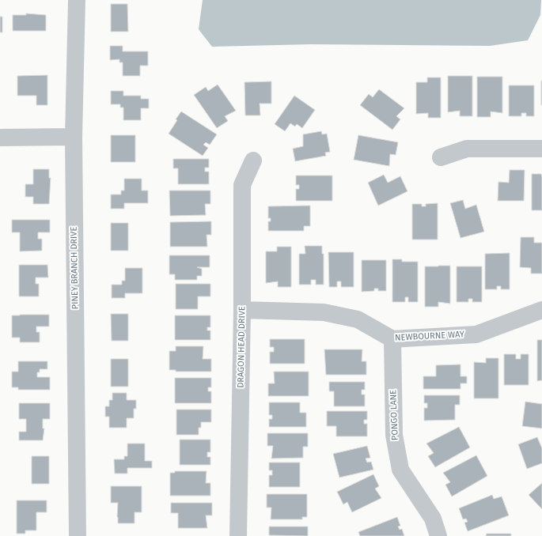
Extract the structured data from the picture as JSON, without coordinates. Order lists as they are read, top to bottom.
{
  "streets": {
    "street": [
      "PINEY BRANCH DRIVE",
      "NEWBOURNE WAY",
      "DRAGON HEAD DRIVE",
      "PONGO LANE"
    ]
  },
  "crossings": [
    ["NEWBOURNE WAY", "DRAGON HEAD DRIVE"],
    ["NEWBOURNE WAY", "PONGO LANE"]
  ]
}
